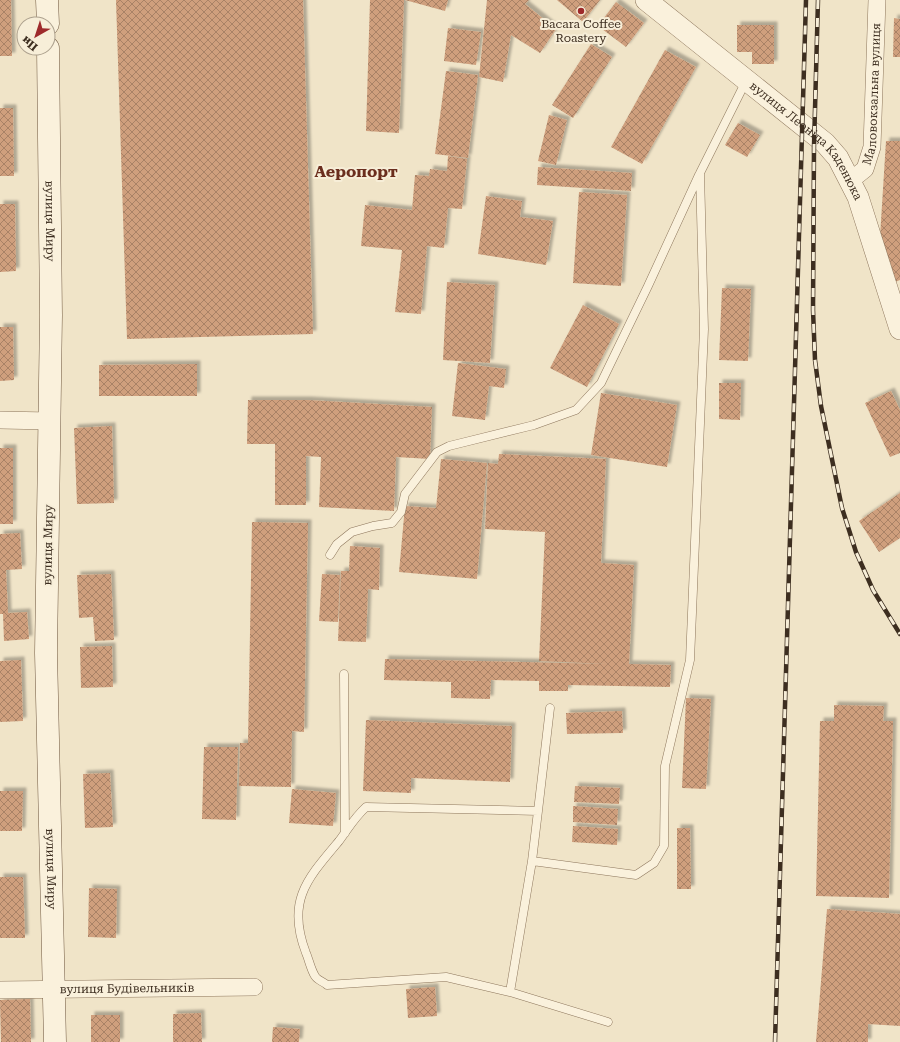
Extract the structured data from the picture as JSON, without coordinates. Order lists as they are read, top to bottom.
{
  "streets": {
    "main road": ["вулиця Миру"],
    "street": ["Маловокзальна вулиця", "вулиця Леоніда Каденюка", "вулиця Будівельників"]
  },
  "crossings": [
    ["Маловокзальна вулиця", "вулиця Леоніда Каденюка"],
    ["вулиця Миру", "вулиця Будівельників"]
  ],
  "districts": ["Аеропорт"],
  "places": ["Bacara Coffee Roastery"],
  "north": "bottom left"
}
